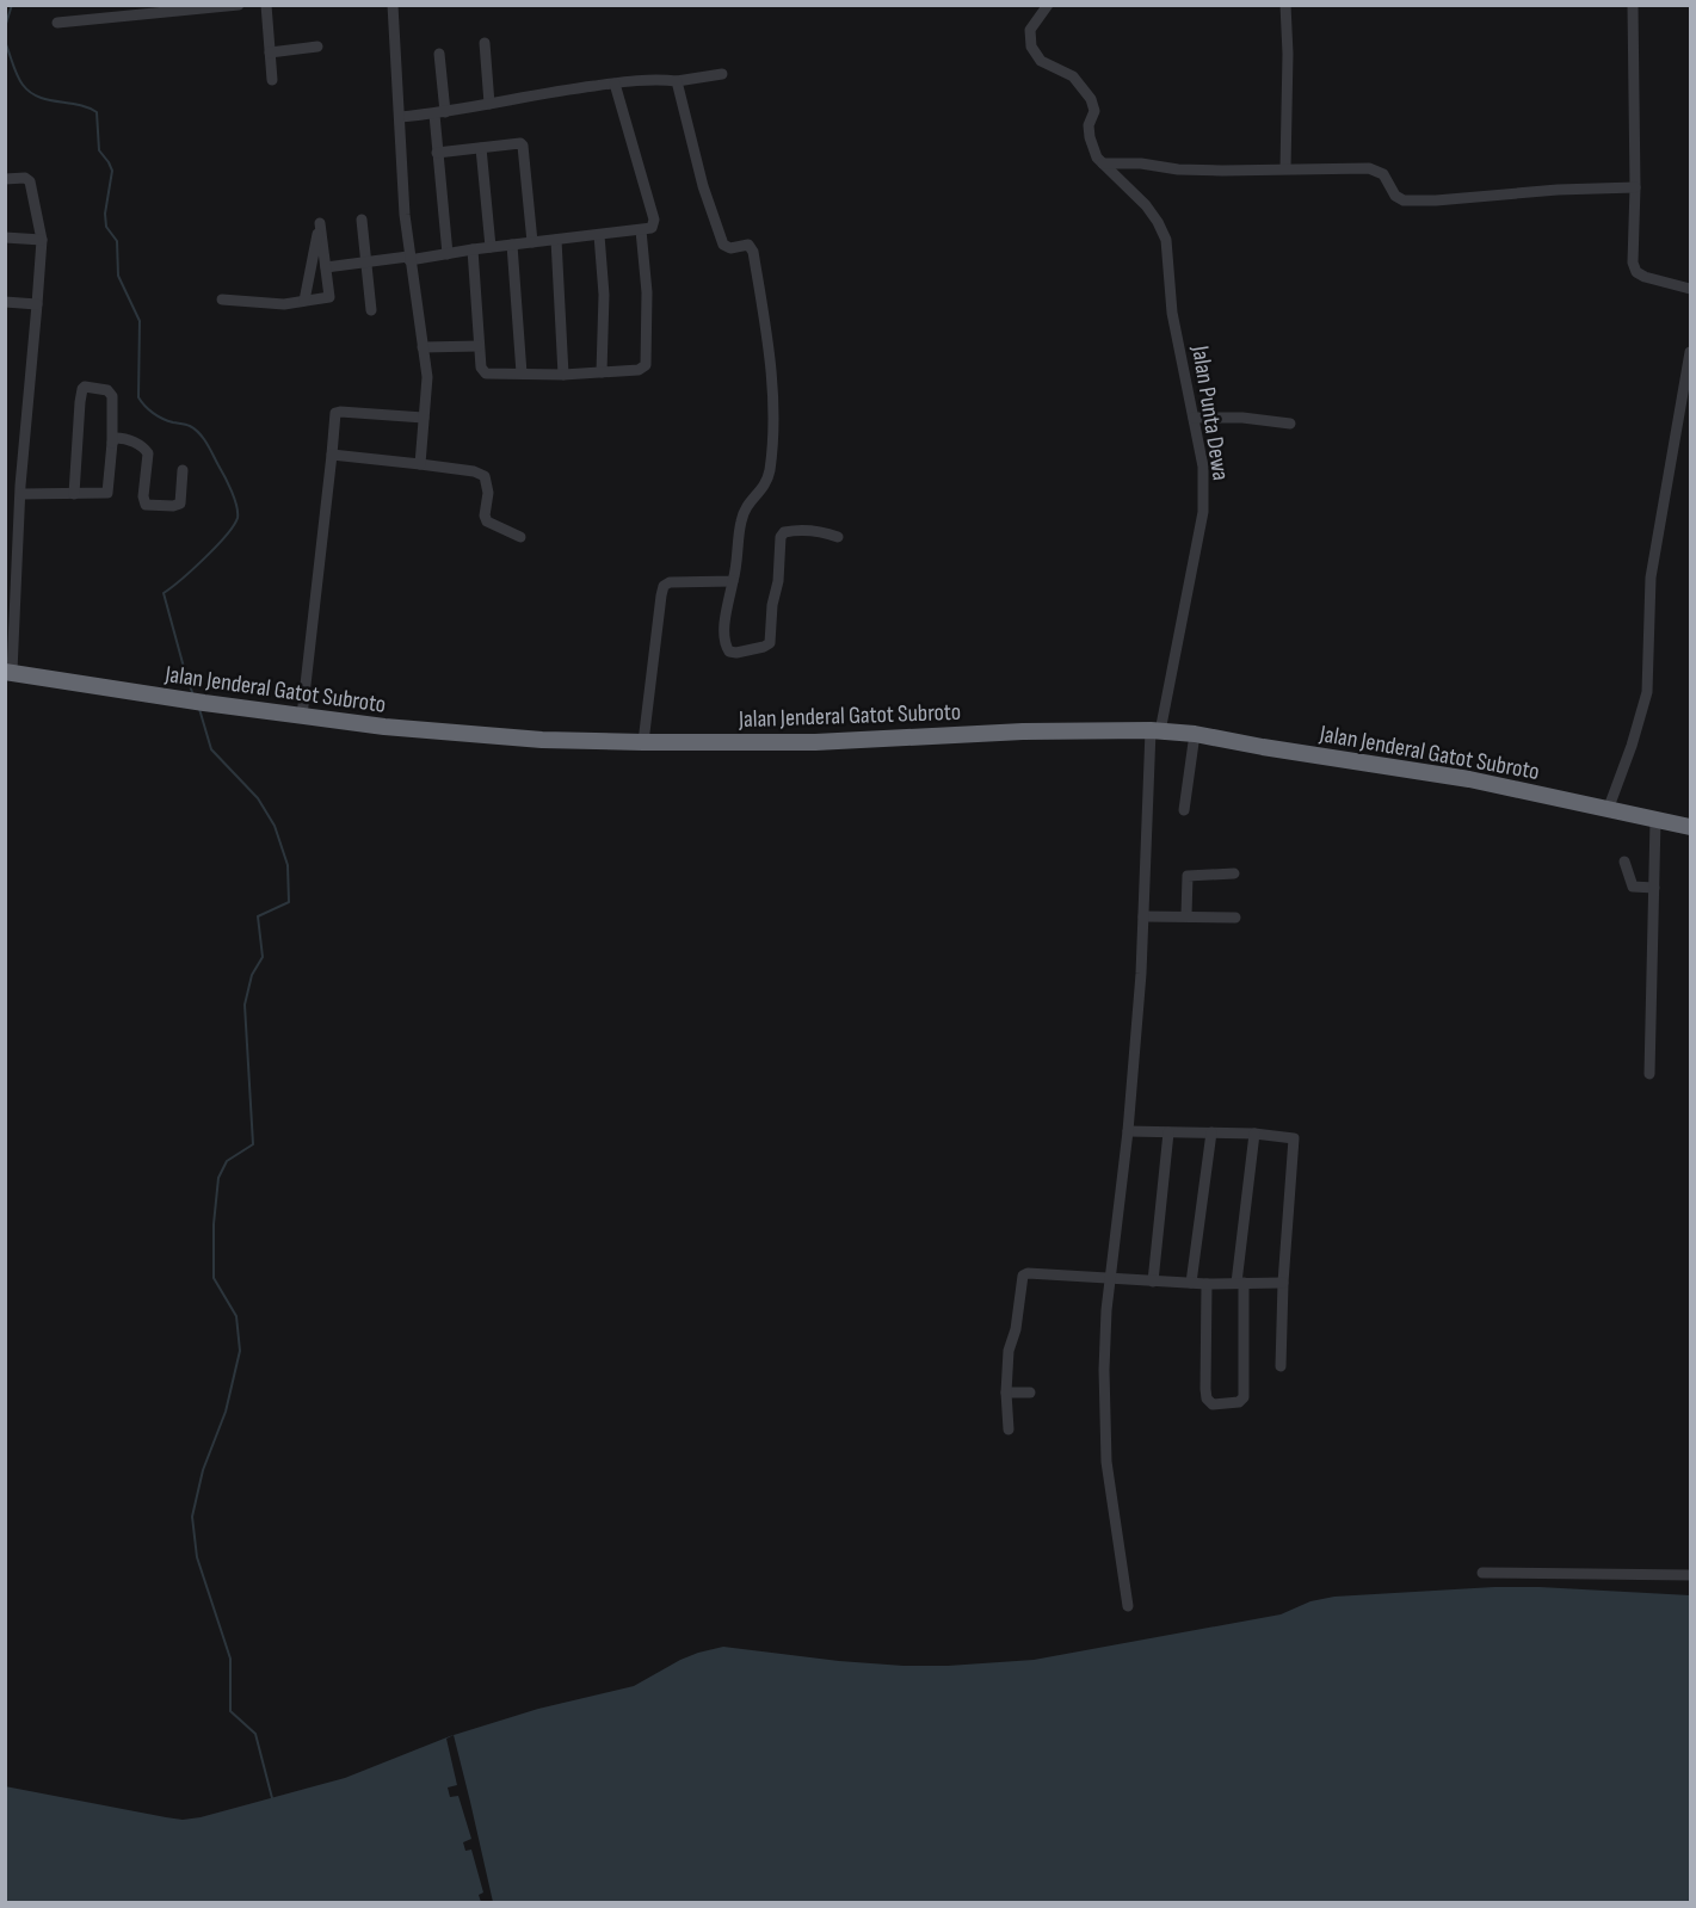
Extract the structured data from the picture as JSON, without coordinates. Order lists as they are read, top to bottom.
{
  "streets": {
    "highway": ["Jalan Jenderal Gatot Subroto"],
    "street": ["Jalan Punta Dewa"]
  },
  "crossings": [
    ["Jalan Punta Dewa", "Jalan Jenderal Gatot Subroto"]
  ]
}
